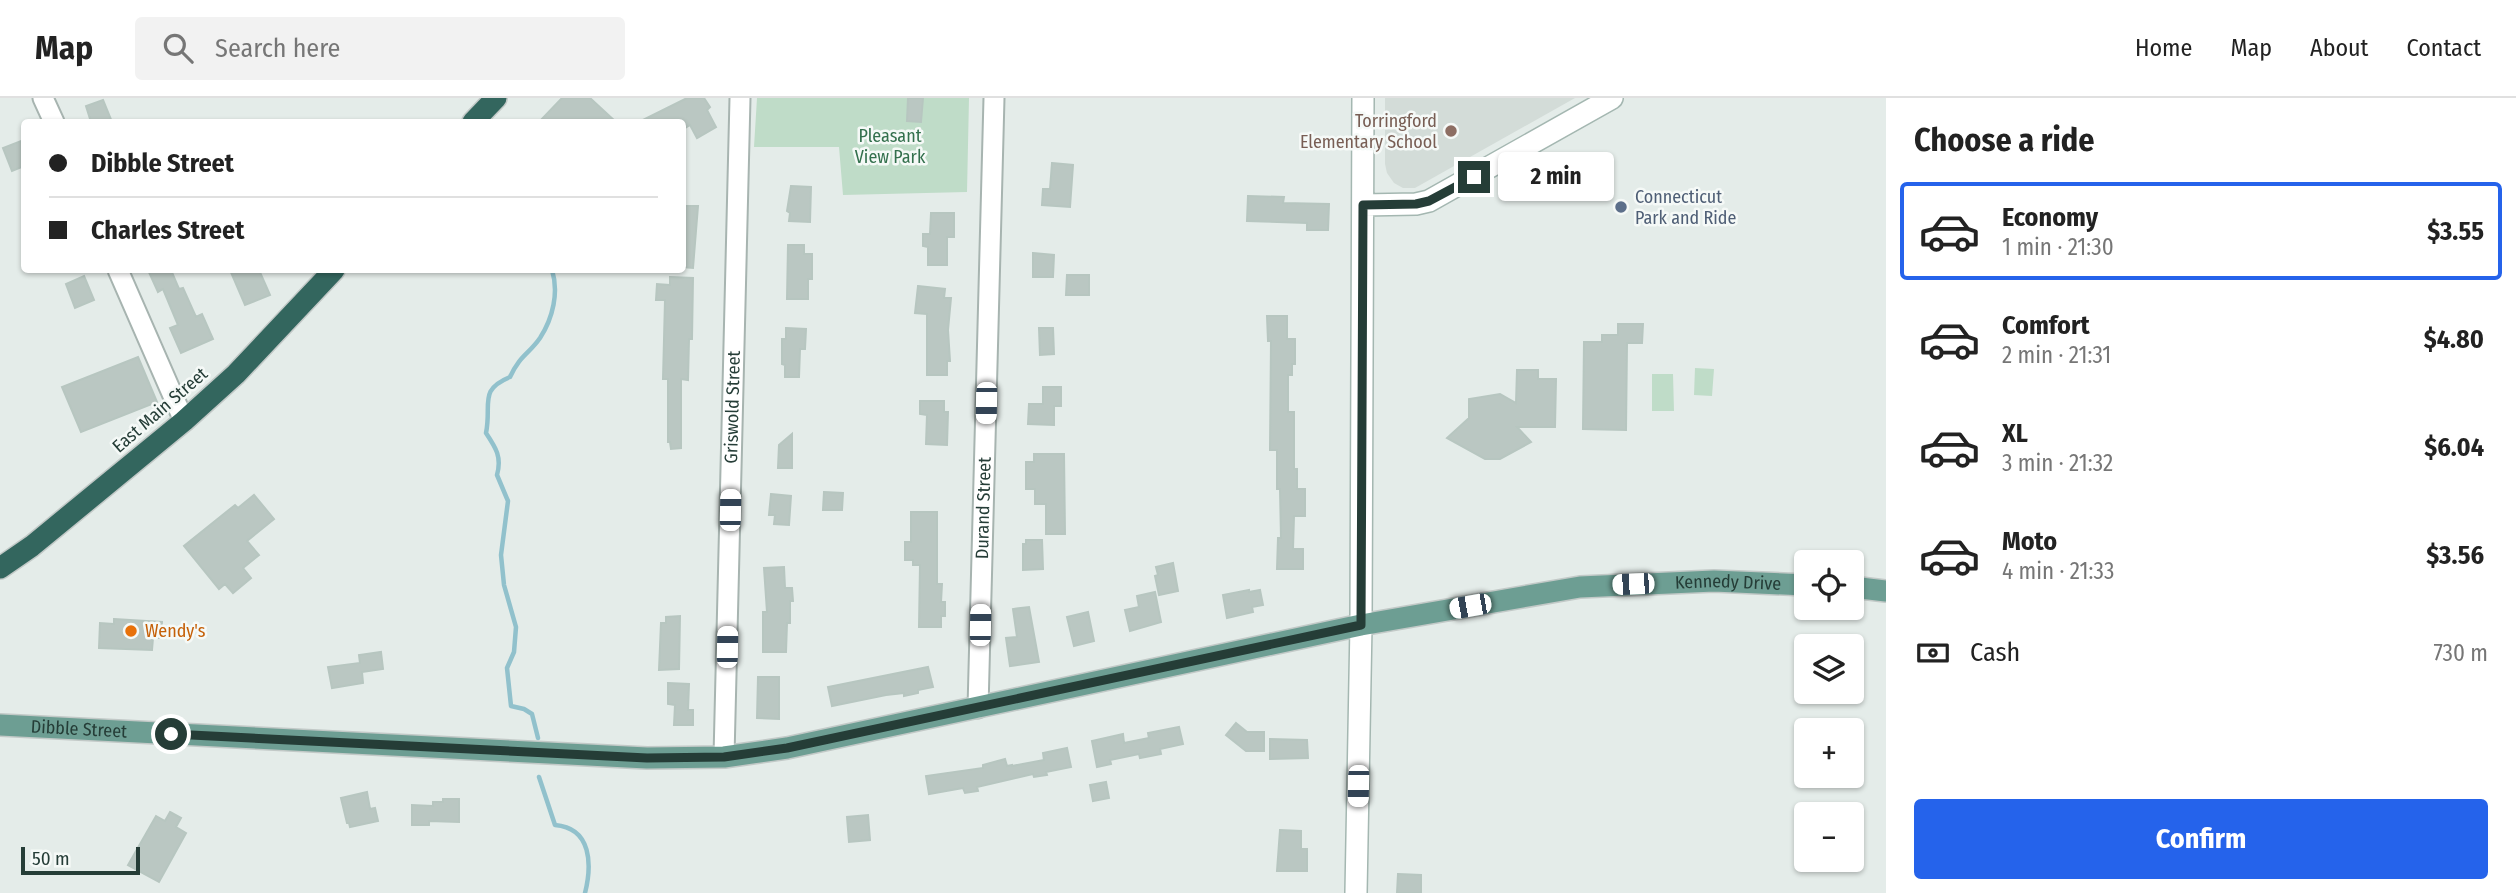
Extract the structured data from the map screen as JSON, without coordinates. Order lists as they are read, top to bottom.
{
  "streets": {
    "highway": ["East Main Street"],
    "main road": ["Kennedy Drive", "Dibble Street"],
    "street": ["Griswold Street", "Durand Street"]
  },
  "crossings": [
    ["Griswold Street", "Dibble Street"],
    ["Durand Street", "Dibble Street"],
    ["Kennedy Drive", "Dibble Street"]
  ],
  "parks": ["Pleasant View Park"],
  "places": ["Torringford Elementary School", "Connecticut Park and Ride", "Wendy's"],
  "scale_bar": "50 m",
  "page": {
    "header": "Map",
    "search": "Search here",
    "nav": [
      "Home",
      "Map",
      "About",
      "Contact"
    ],
    "heading": "Choose a ride",
    "banner": ["Dibble Street", "Charles Street"],
    "bubble": "2 min",
    "list": [
      {
        "name": "Economy",
        "note": "1 min · 21:30",
        "value": "$3.55"
      },
      {
        "name": "Comfort",
        "note": "2 min · 21:31",
        "value": "$4.80"
      },
      {
        "name": "XL",
        "note": "3 min · 21:32",
        "value": "$6.04"
      },
      {
        "name": "Moto",
        "note": "4 min · 21:33",
        "value": "$3.56"
      }
    ],
    "map_buttons": ["+", "−"],
    "pay": ["Cash", "730 m"],
    "buttons": "Confirm",
    "scale": "50 m"
  }
}
